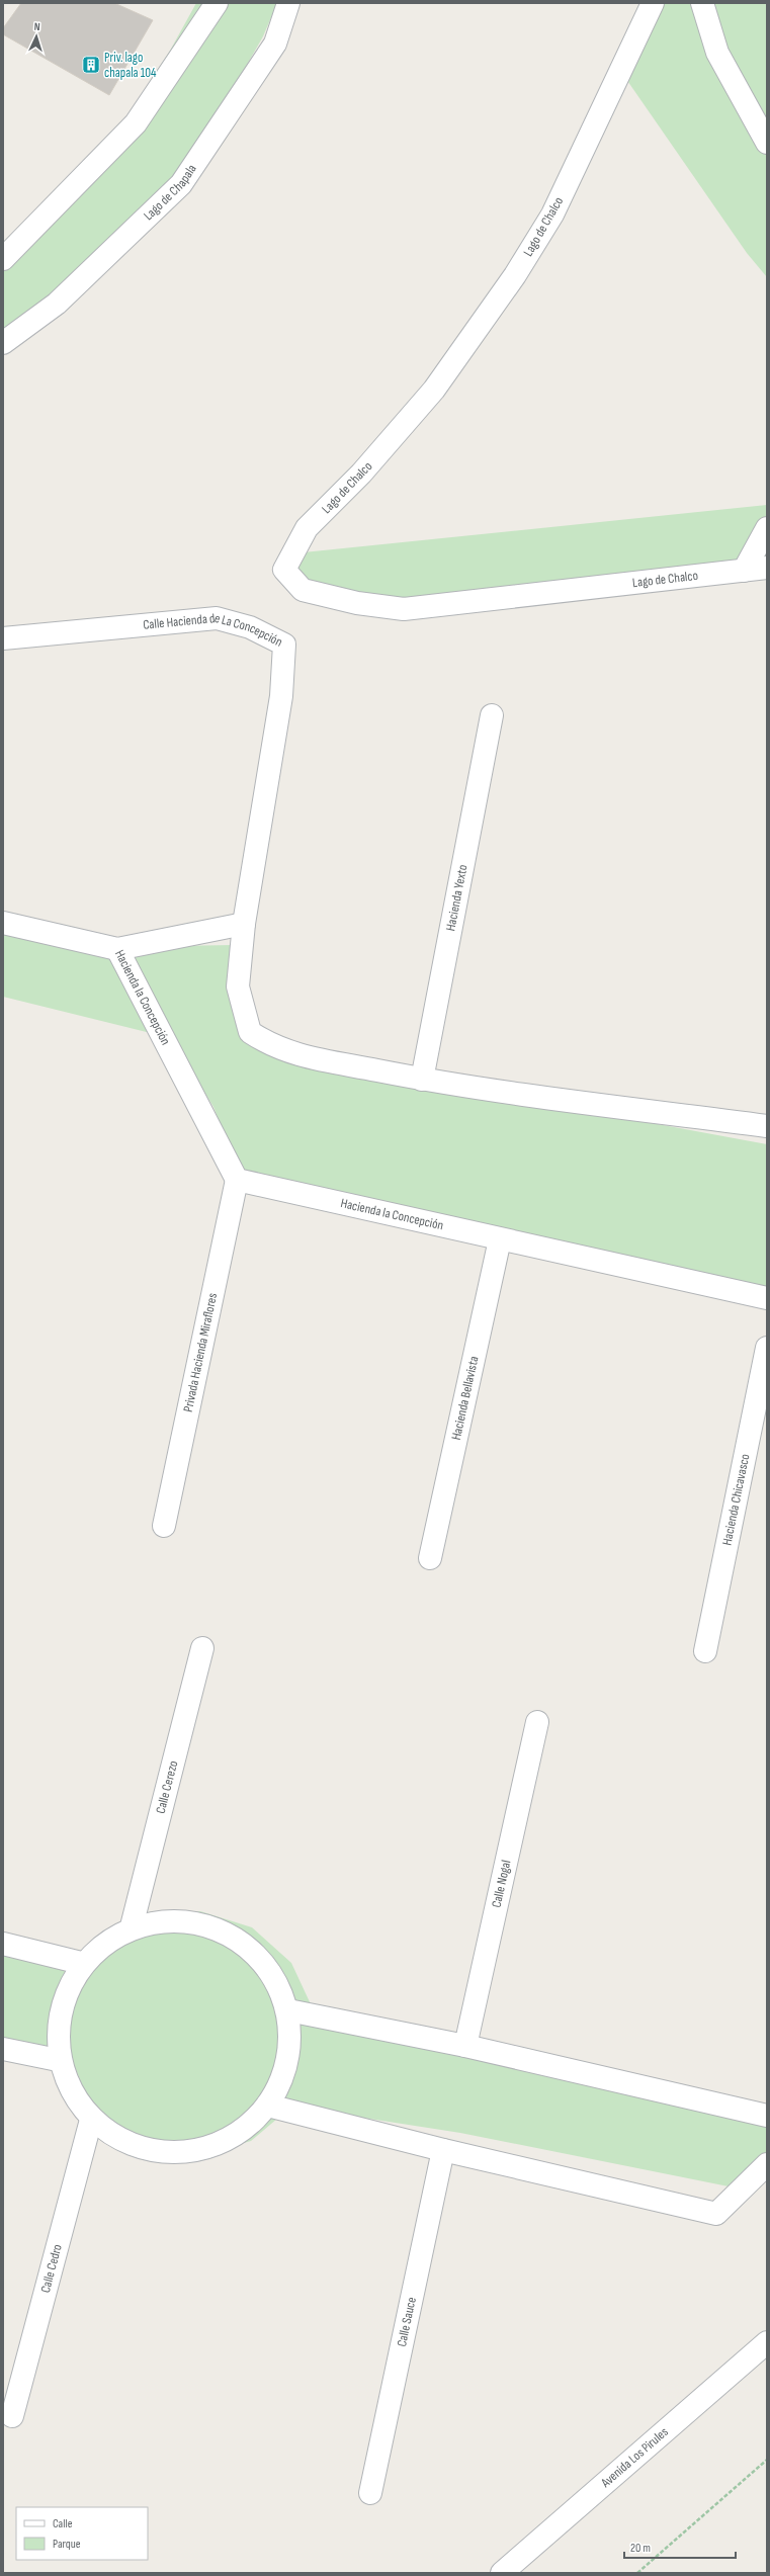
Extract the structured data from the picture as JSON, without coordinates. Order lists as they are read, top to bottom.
{
  "streets": {
    "street": [
      "Lago de Chapala",
      "Lago de Chalco",
      "Calle Hacienda de La Concepción",
      "Hacienda Yexto",
      "Hacienda la Concepción",
      "Privada Hacienda Miraflores",
      "Hacienda Bellavista",
      "Hacienda Chicavasco",
      "Calle Cerezo",
      "Calle Nogal",
      "Calle Cedro",
      "Calle Sauce",
      "Avenida Los Pirules"
    ]
  },
  "crossings": [
    ["Calle Hacienda de La Concepción", "Hacienda la Concepción"],
    ["Hacienda la Concepción", "Privada Hacienda Miraflores"],
    ["Hacienda la Concepción", "Hacienda Bellavista"]
  ],
  "places": {
    "building": ["Priv. lago chapala 104"]
  },
  "legend": ["Calle", "Parque"],
  "scale_bar": "20 m",
  "north": "top"
}
